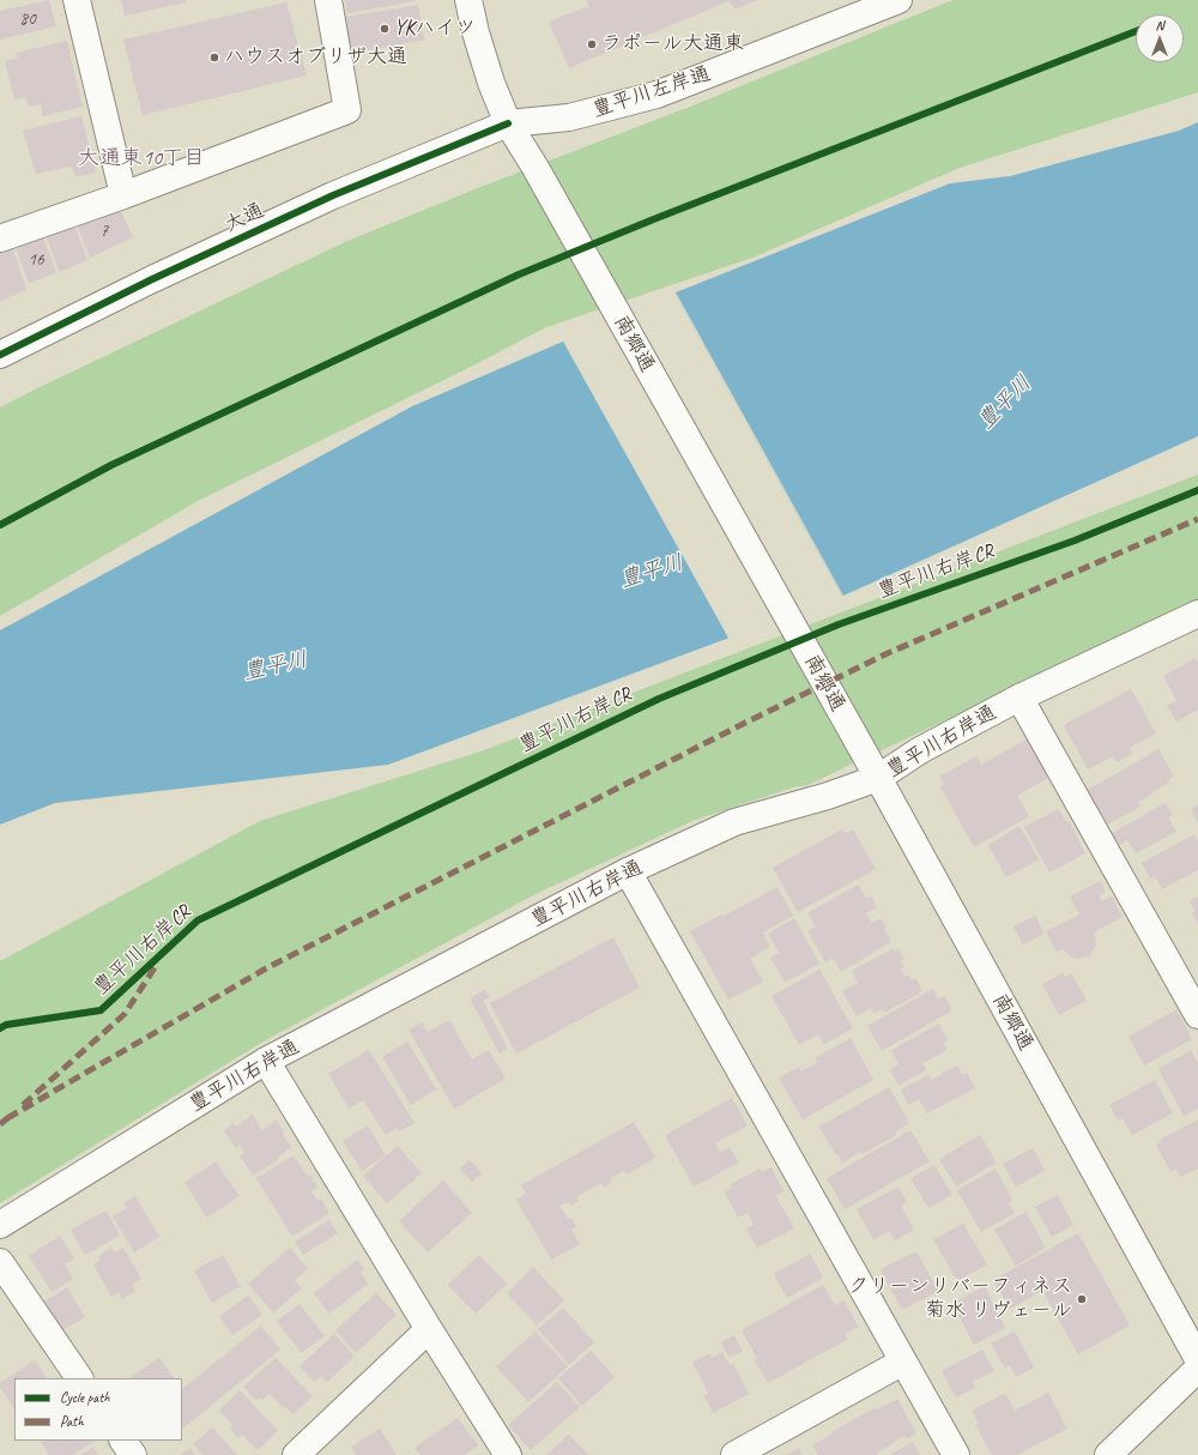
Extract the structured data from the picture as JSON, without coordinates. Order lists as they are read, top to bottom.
{
  "streets": {
    "street": [
      "豊平川左岸通",
      "大通",
      "南郷通",
      "豊平川右岸通"
    ],
    "cycle path": ["豊平川右岸CR"]
  },
  "crossings": [
    ["豊平川左岸通", "大通"],
    ["豊平川左岸通", "南郷通"],
    ["大通", "南郷通"],
    ["南郷通", "豊平川右岸通"]
  ],
  "districts": ["大通東10丁目"],
  "water": ["豊平川"],
  "places": [
    "YKハイツ",
    "ラポール大通東",
    "ハウスオブリザ大通",
    "クリーンリバーフィネス 菊水 リヴェール"
  ],
  "house_numbers": ["80", "7", "16"],
  "legend": ["Cycle path", "Path"],
  "north": "top"
}
